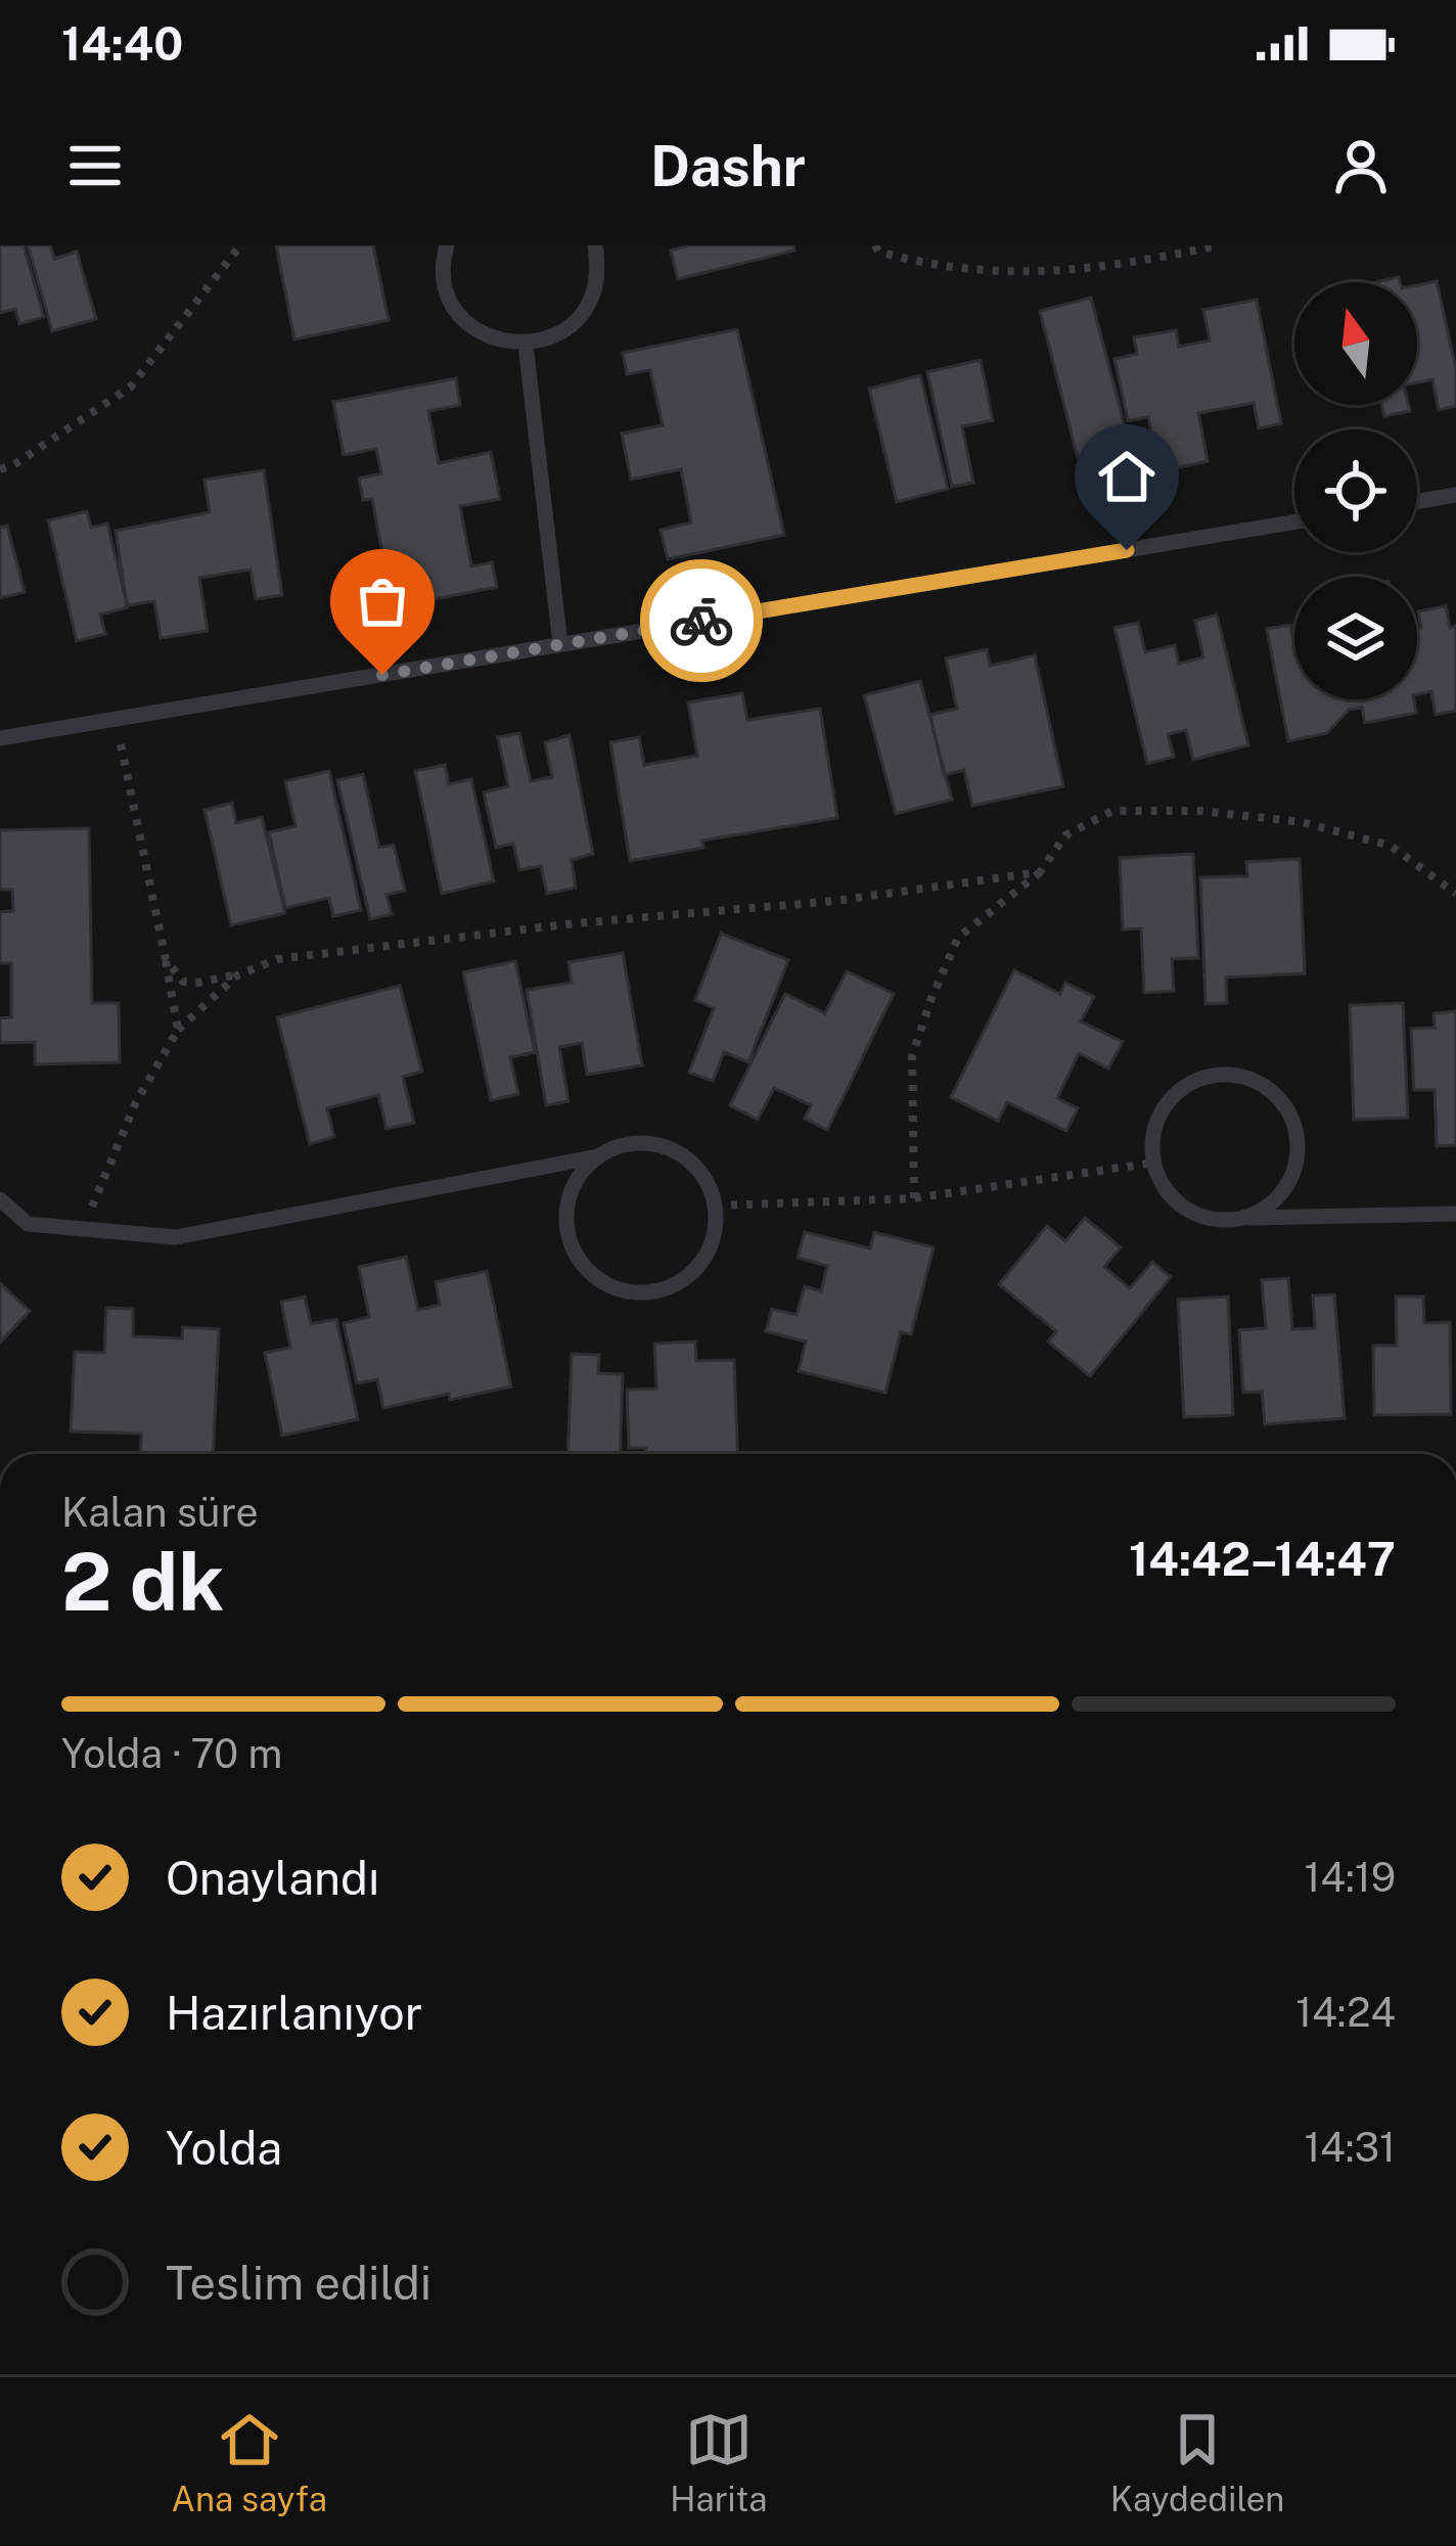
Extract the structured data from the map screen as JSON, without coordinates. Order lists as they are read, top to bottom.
{
  "north": "top",
  "page": {
    "status": "14:40",
    "header": "Dashr",
    "heading": ["2 dk", "Kalan süre", "14:42–14:47"],
    "bar": "Yolda · 70 m",
    "list": [
      ["Onaylandı", "14:19"],
      ["Hazırlanıyor", "14:24"],
      ["Yolda", "14:31"],
      "Teslim edildi"
    ],
    "tabs": ["Ana sayfa", "Harita", "Kaydedilen"]
  }
}
